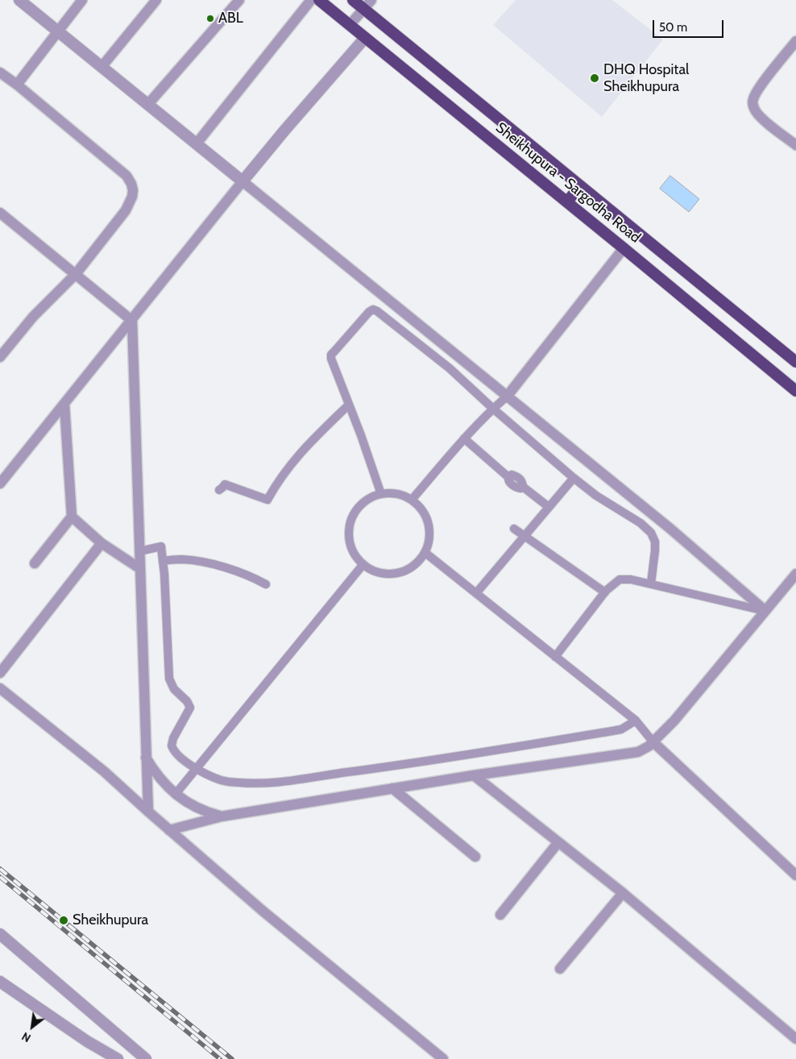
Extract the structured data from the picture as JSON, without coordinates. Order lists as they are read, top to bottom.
{
  "streets": {
    "highway": ["Sheikhupura - Sargodha Road"]
  },
  "places": ["ABL", "DHQ Hospital Sheikhupura", "Sheikhupura"],
  "scale_bar": "50 m",
  "north": "bottom left"
}
